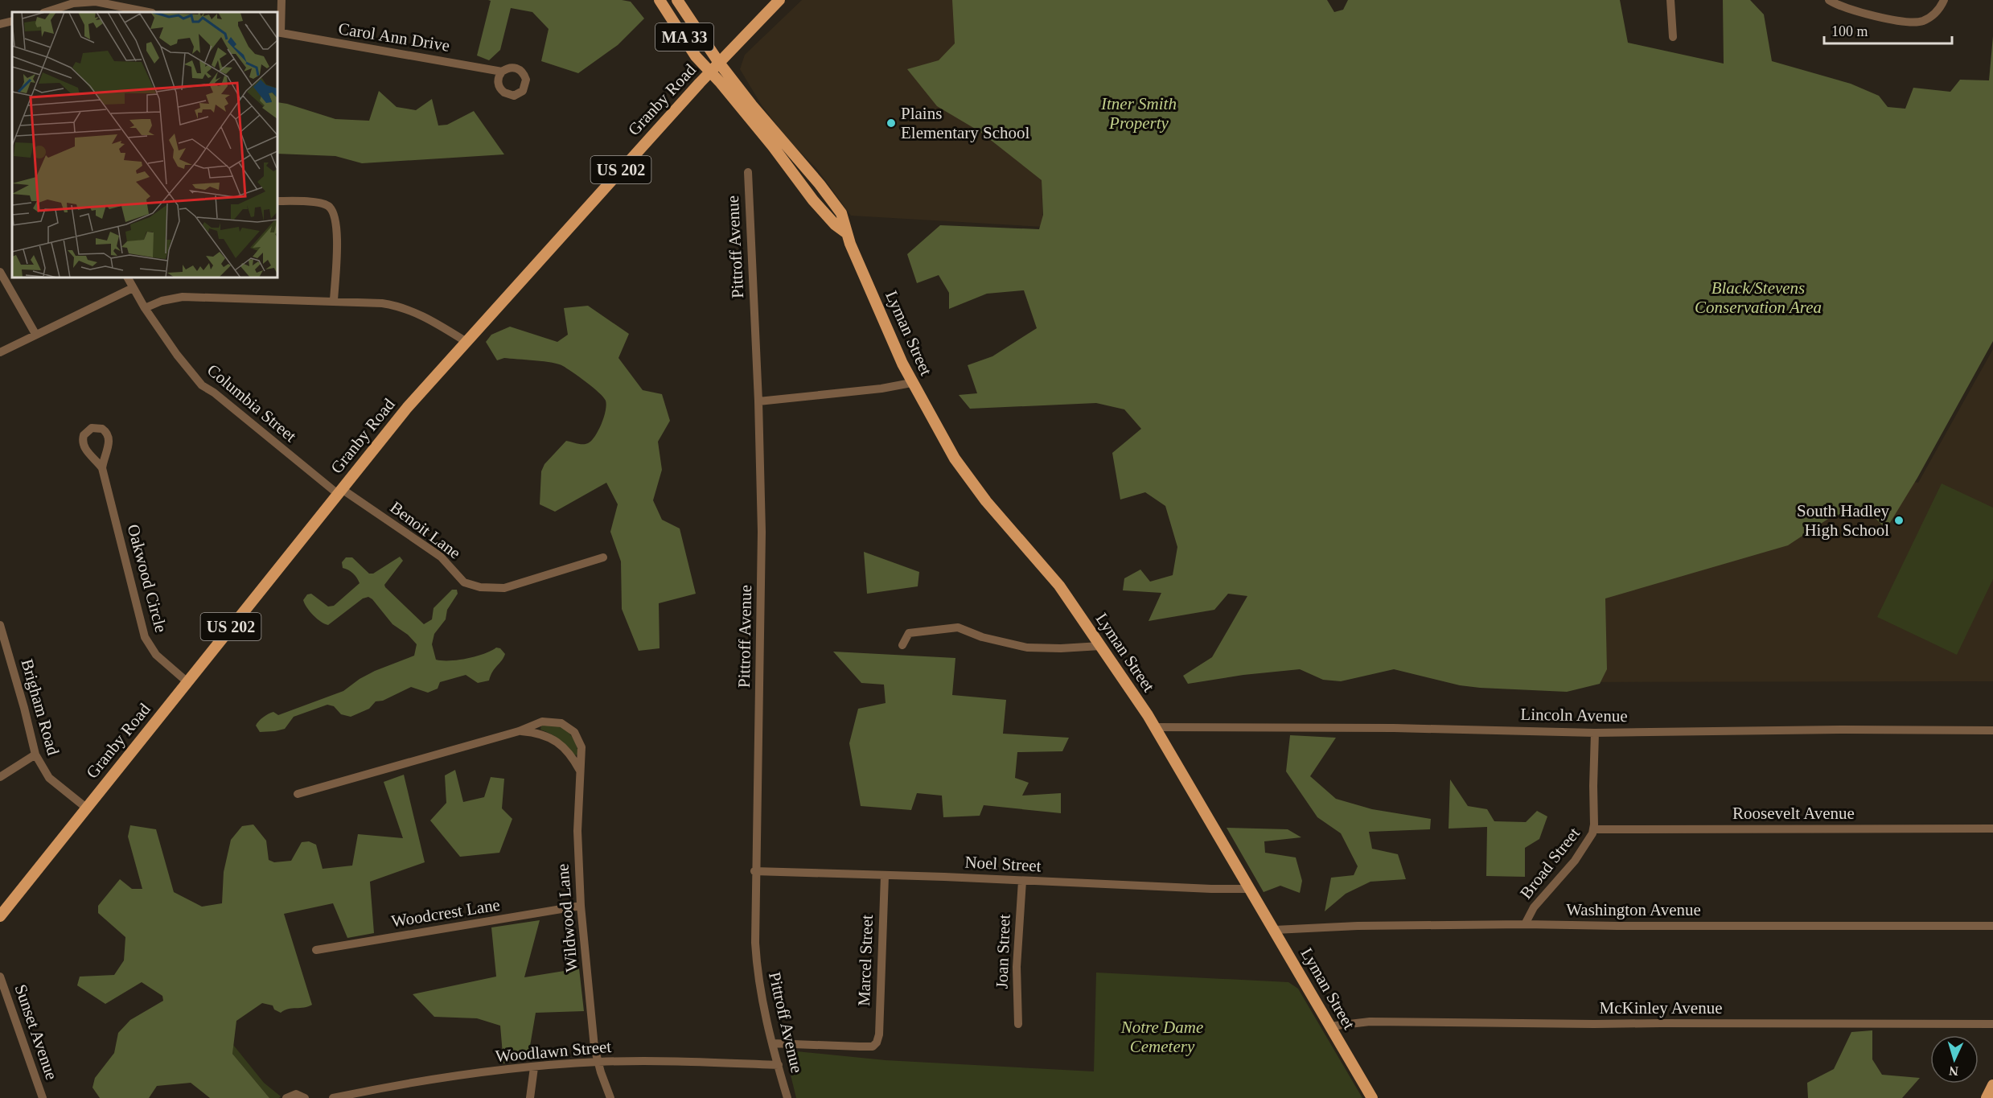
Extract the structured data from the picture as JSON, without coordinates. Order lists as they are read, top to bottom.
{
  "streets": {
    "main road": [
      "MA 33",
      "Granby Road",
      "US 202",
      "Lyman Street"
    ],
    "street": [
      "Carol Ann Drive",
      "Pittroff Avenue",
      "Columbia Street",
      "Benoit Lane",
      "Oakwood Circle",
      "Brigham Road",
      "Lincoln Avenue",
      "Roosevelt Avenue",
      "Broad Street",
      "Noel Street",
      "Washington Avenue",
      "Woodcrest Lane",
      "Wildwood Lane",
      "Joan Street",
      "Marcel Street",
      "McKinley Avenue",
      "Sunset Avenue",
      "Woodlawn Street"
    ]
  },
  "crossings": [
    ["MA 33", "Granby Road"],
    ["MA 33", "Lyman Street"],
    ["Granby Road", "Lyman Street"],
    ["Granby Road", "Columbia Street"],
    ["Granby Road", "Benoit Lane"],
    ["Granby Road", "Oakwood Circle"],
    ["Granby Road", "Brigham Road"],
    ["Pittroff Avenue", "Noel Street"],
    ["Pittroff Avenue", "Marcel Street"],
    ["Pittroff Avenue", "Woodlawn Street"],
    ["Lyman Street", "Lincoln Avenue"],
    ["Lyman Street", "Noel Street"],
    ["Lyman Street", "Washington Avenue"],
    ["Lyman Street", "McKinley Avenue"],
    ["Columbia Street", "Benoit Lane"],
    ["Lincoln Avenue", "Broad Street"],
    ["Roosevelt Avenue", "Broad Street"],
    ["Broad Street", "Washington Avenue"],
    ["Noel Street", "Joan Street"],
    ["Noel Street", "Marcel Street"],
    ["Woodcrest Lane", "Wildwood Lane"],
    ["Wildwood Lane", "Woodlawn Street"]
  ],
  "parks": ["Itner Smith Property", "Black/Stevens Conservation Area", "Notre Dame Cemetery"],
  "places": ["Plains Elementary School", "South Hadley High School"],
  "scale_bar": "100 m",
  "north": "bottom"
}
